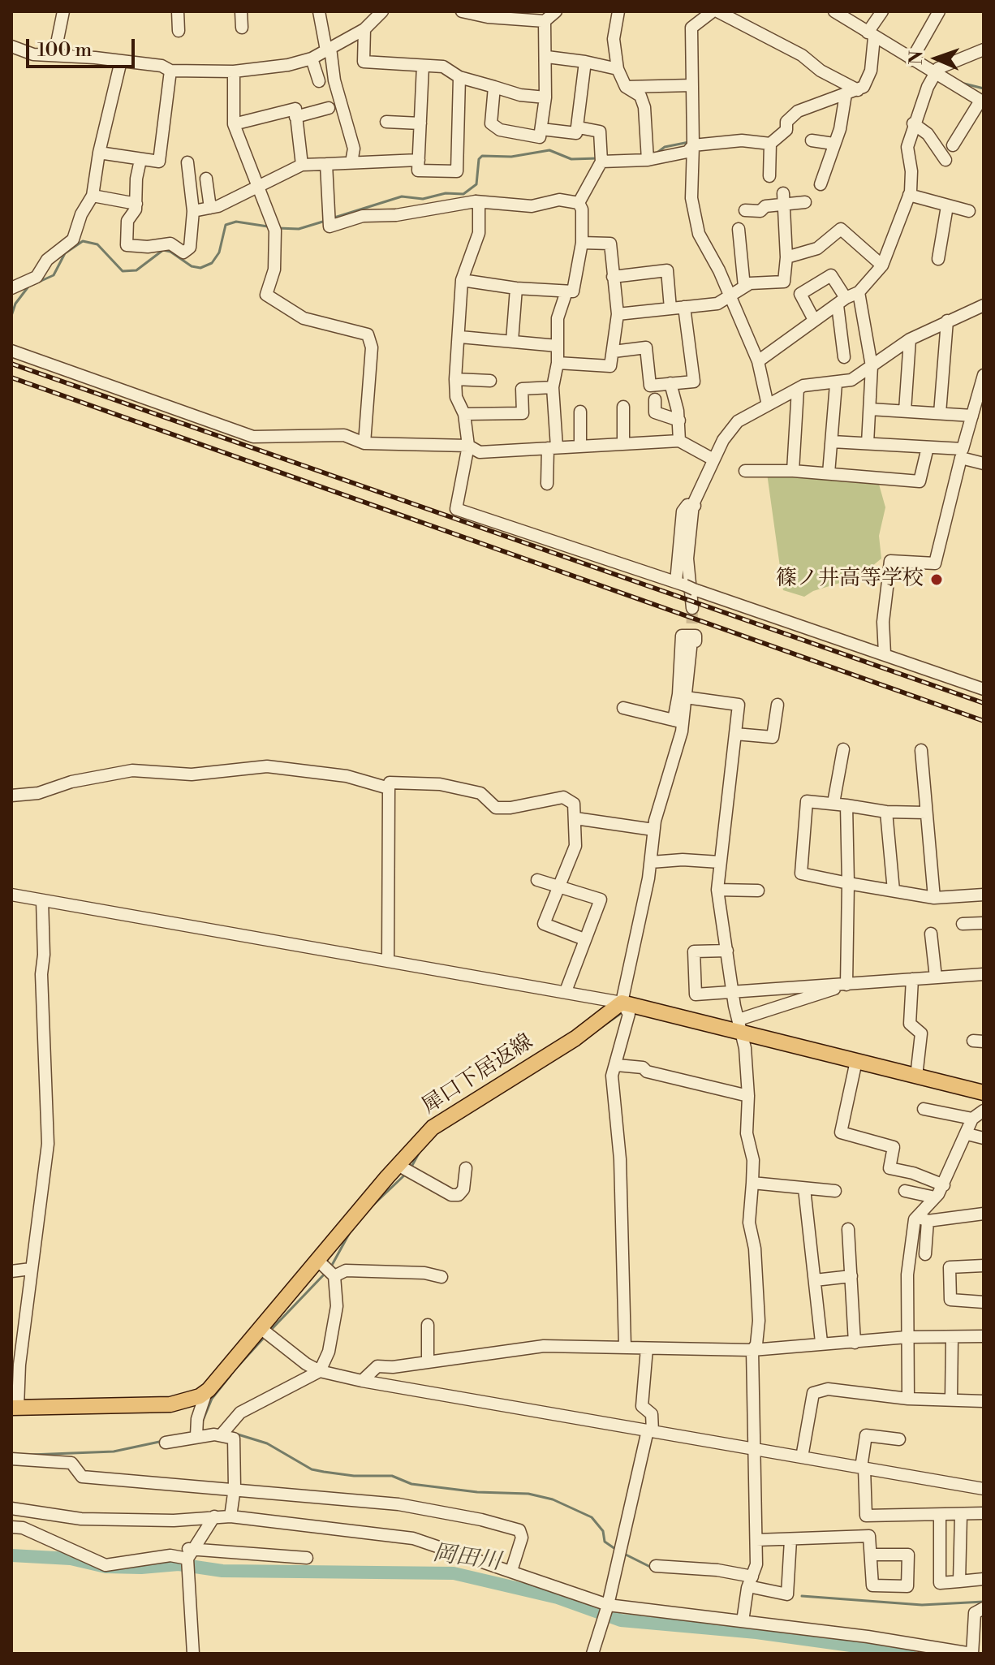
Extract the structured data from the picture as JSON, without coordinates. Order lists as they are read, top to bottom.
{
  "streets": {
    "main road": ["犀口下居返線"]
  },
  "water": ["岡田川"],
  "places": ["篠ノ井高等学校"],
  "scale_bar": "100 m",
  "north": "left"
}
